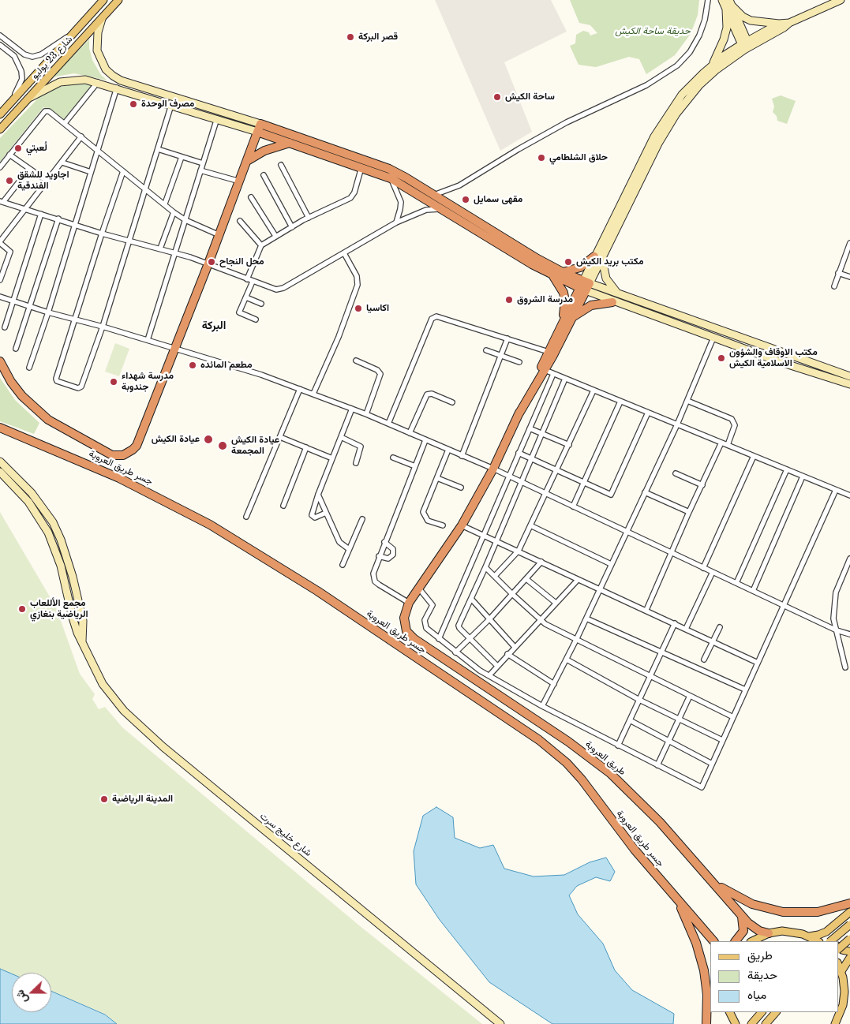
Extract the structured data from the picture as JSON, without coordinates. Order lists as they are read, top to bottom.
{
  "streets": {
    "highway": ["جسر طريق العروبة", "طريق العروبة"],
    "main road": ["شارع 23 يوليو", "شارع خليج سرت"]
  },
  "districts": ["البركة"],
  "parks": ["حديقة ساحة الكيش"],
  "places": [
    "قصر البركة",
    "ساحة الكيش",
    "مصرف الوحدة",
    "لُعبتي",
    "حلاق الشلطامي",
    "اجاويد للشقق الفندقية",
    "مقهى سمايل",
    "محل النجاح",
    "مكتب بريد الكيش",
    "مدرسة الشروق",
    "اكاسيا",
    "مكتب الاوقاف والشؤون الاسلامية الكيش",
    "مطعم المائده",
    "مدرسة شهداء جندوبة",
    "عيادة الكيش",
    "عيادة الكيش المجمعة",
    "مجمع الأللعاب الرياضية بنغازي",
    "المدينة الرياضية"
  ],
  "legend": ["طريق", "حديقة", "مياه"],
  "north": "left"
}
